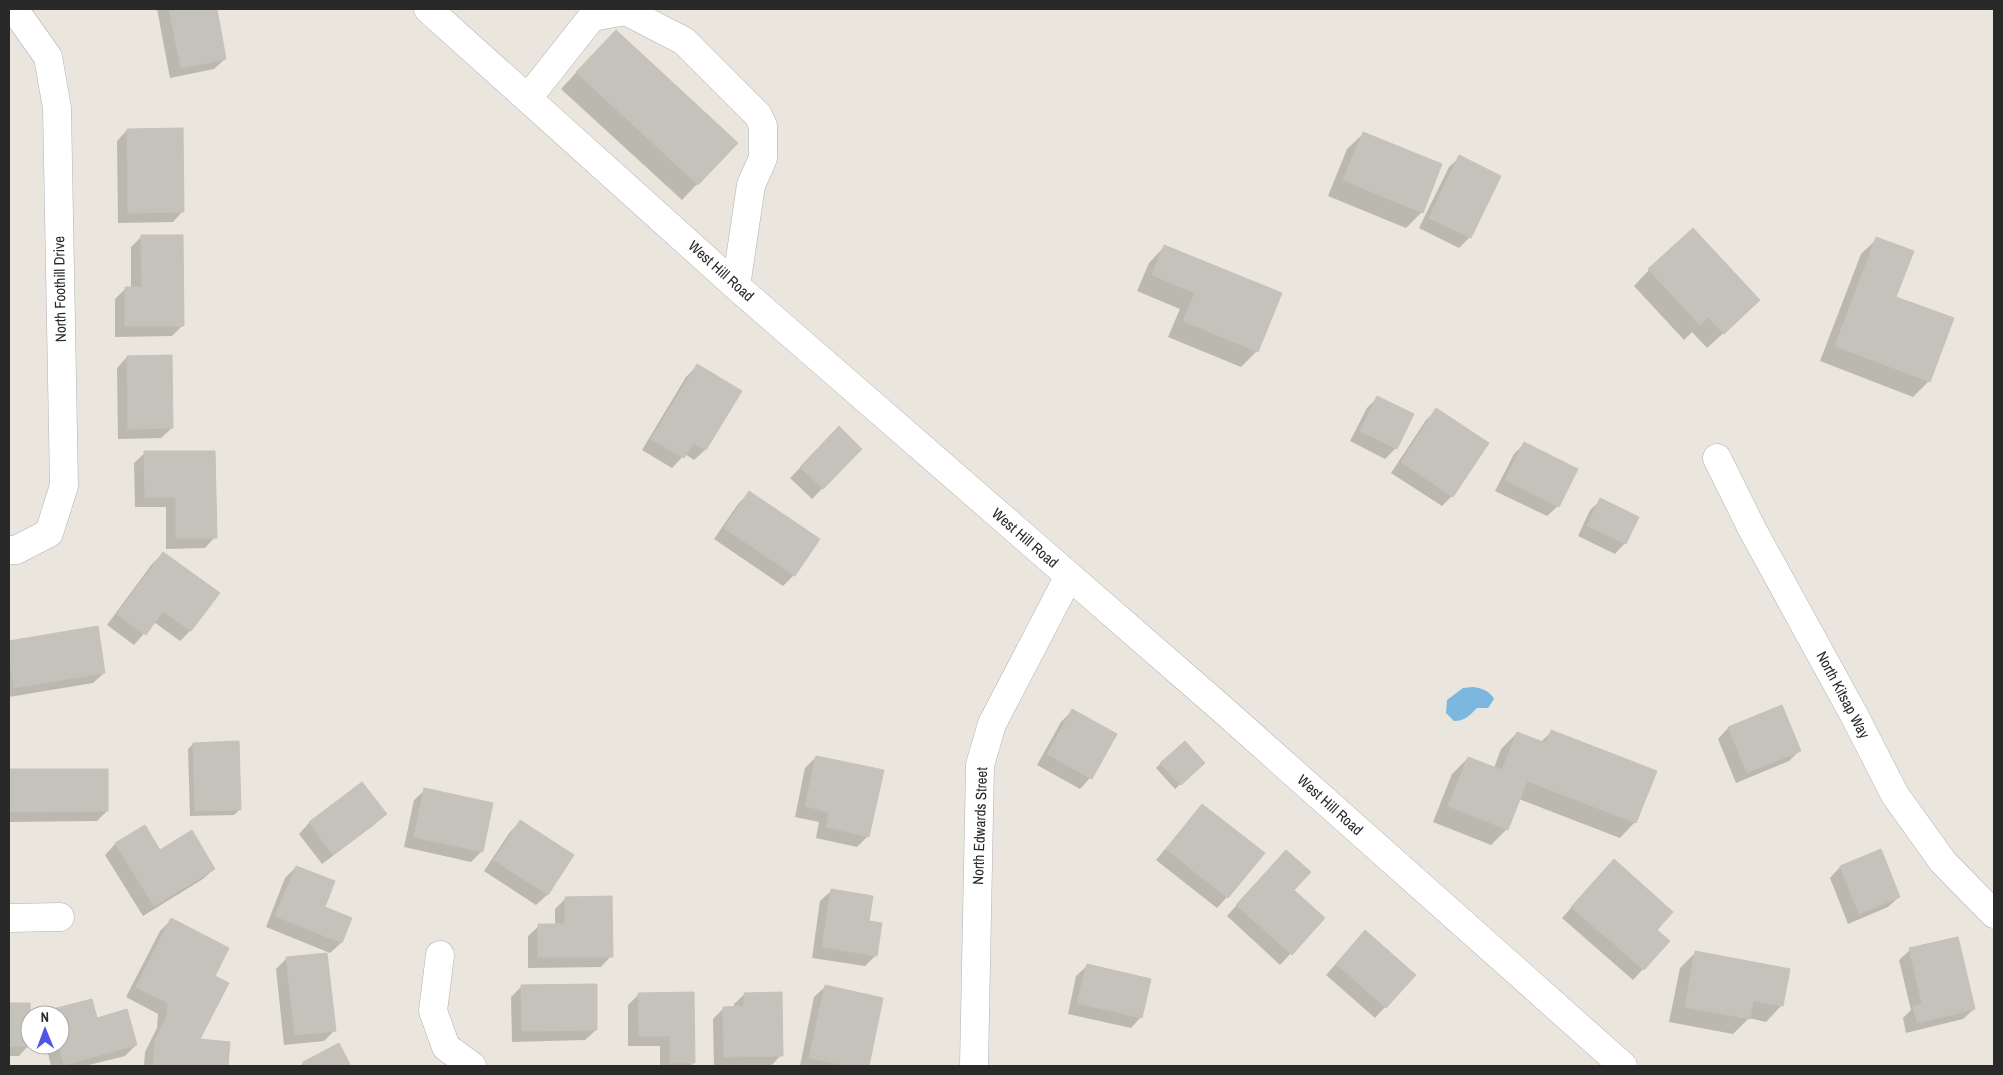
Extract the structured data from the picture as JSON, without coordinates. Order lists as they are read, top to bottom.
{
  "streets": {
    "street": [
      "West Hill Road",
      "North Foothill Drive",
      "North Kitsap Way",
      "North Edwards Street"
    ]
  },
  "crossings": [
    ["West Hill Road", "North Edwards Street"]
  ],
  "north": "top"
}
